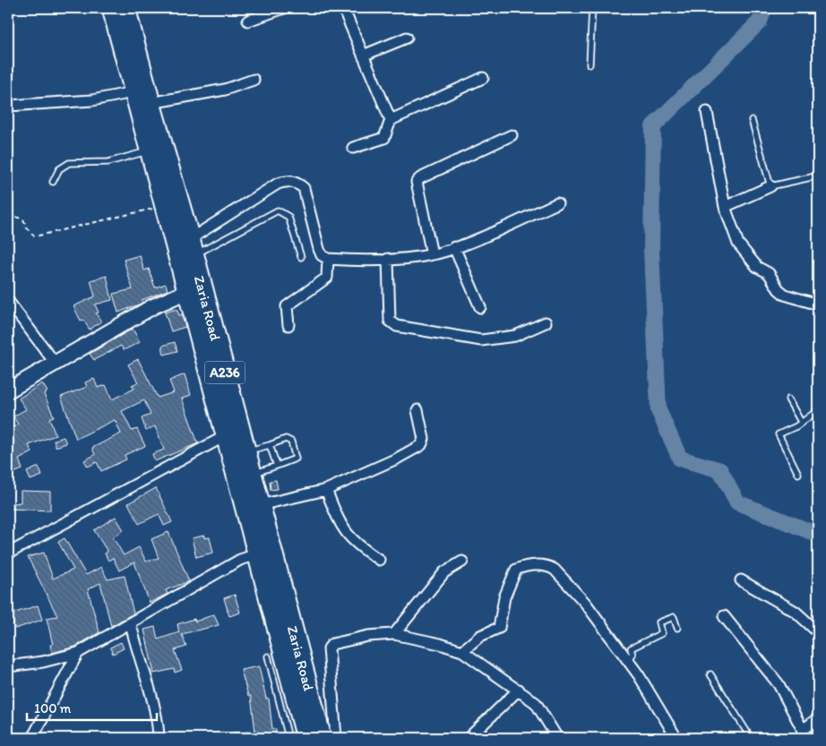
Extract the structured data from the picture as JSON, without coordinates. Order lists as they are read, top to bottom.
{
  "streets": {
    "highway": ["Zaria Road", "A236"]
  },
  "crossings": [
    ["Zaria Road", "A236"]
  ],
  "scale_bar": "100 m"
}
